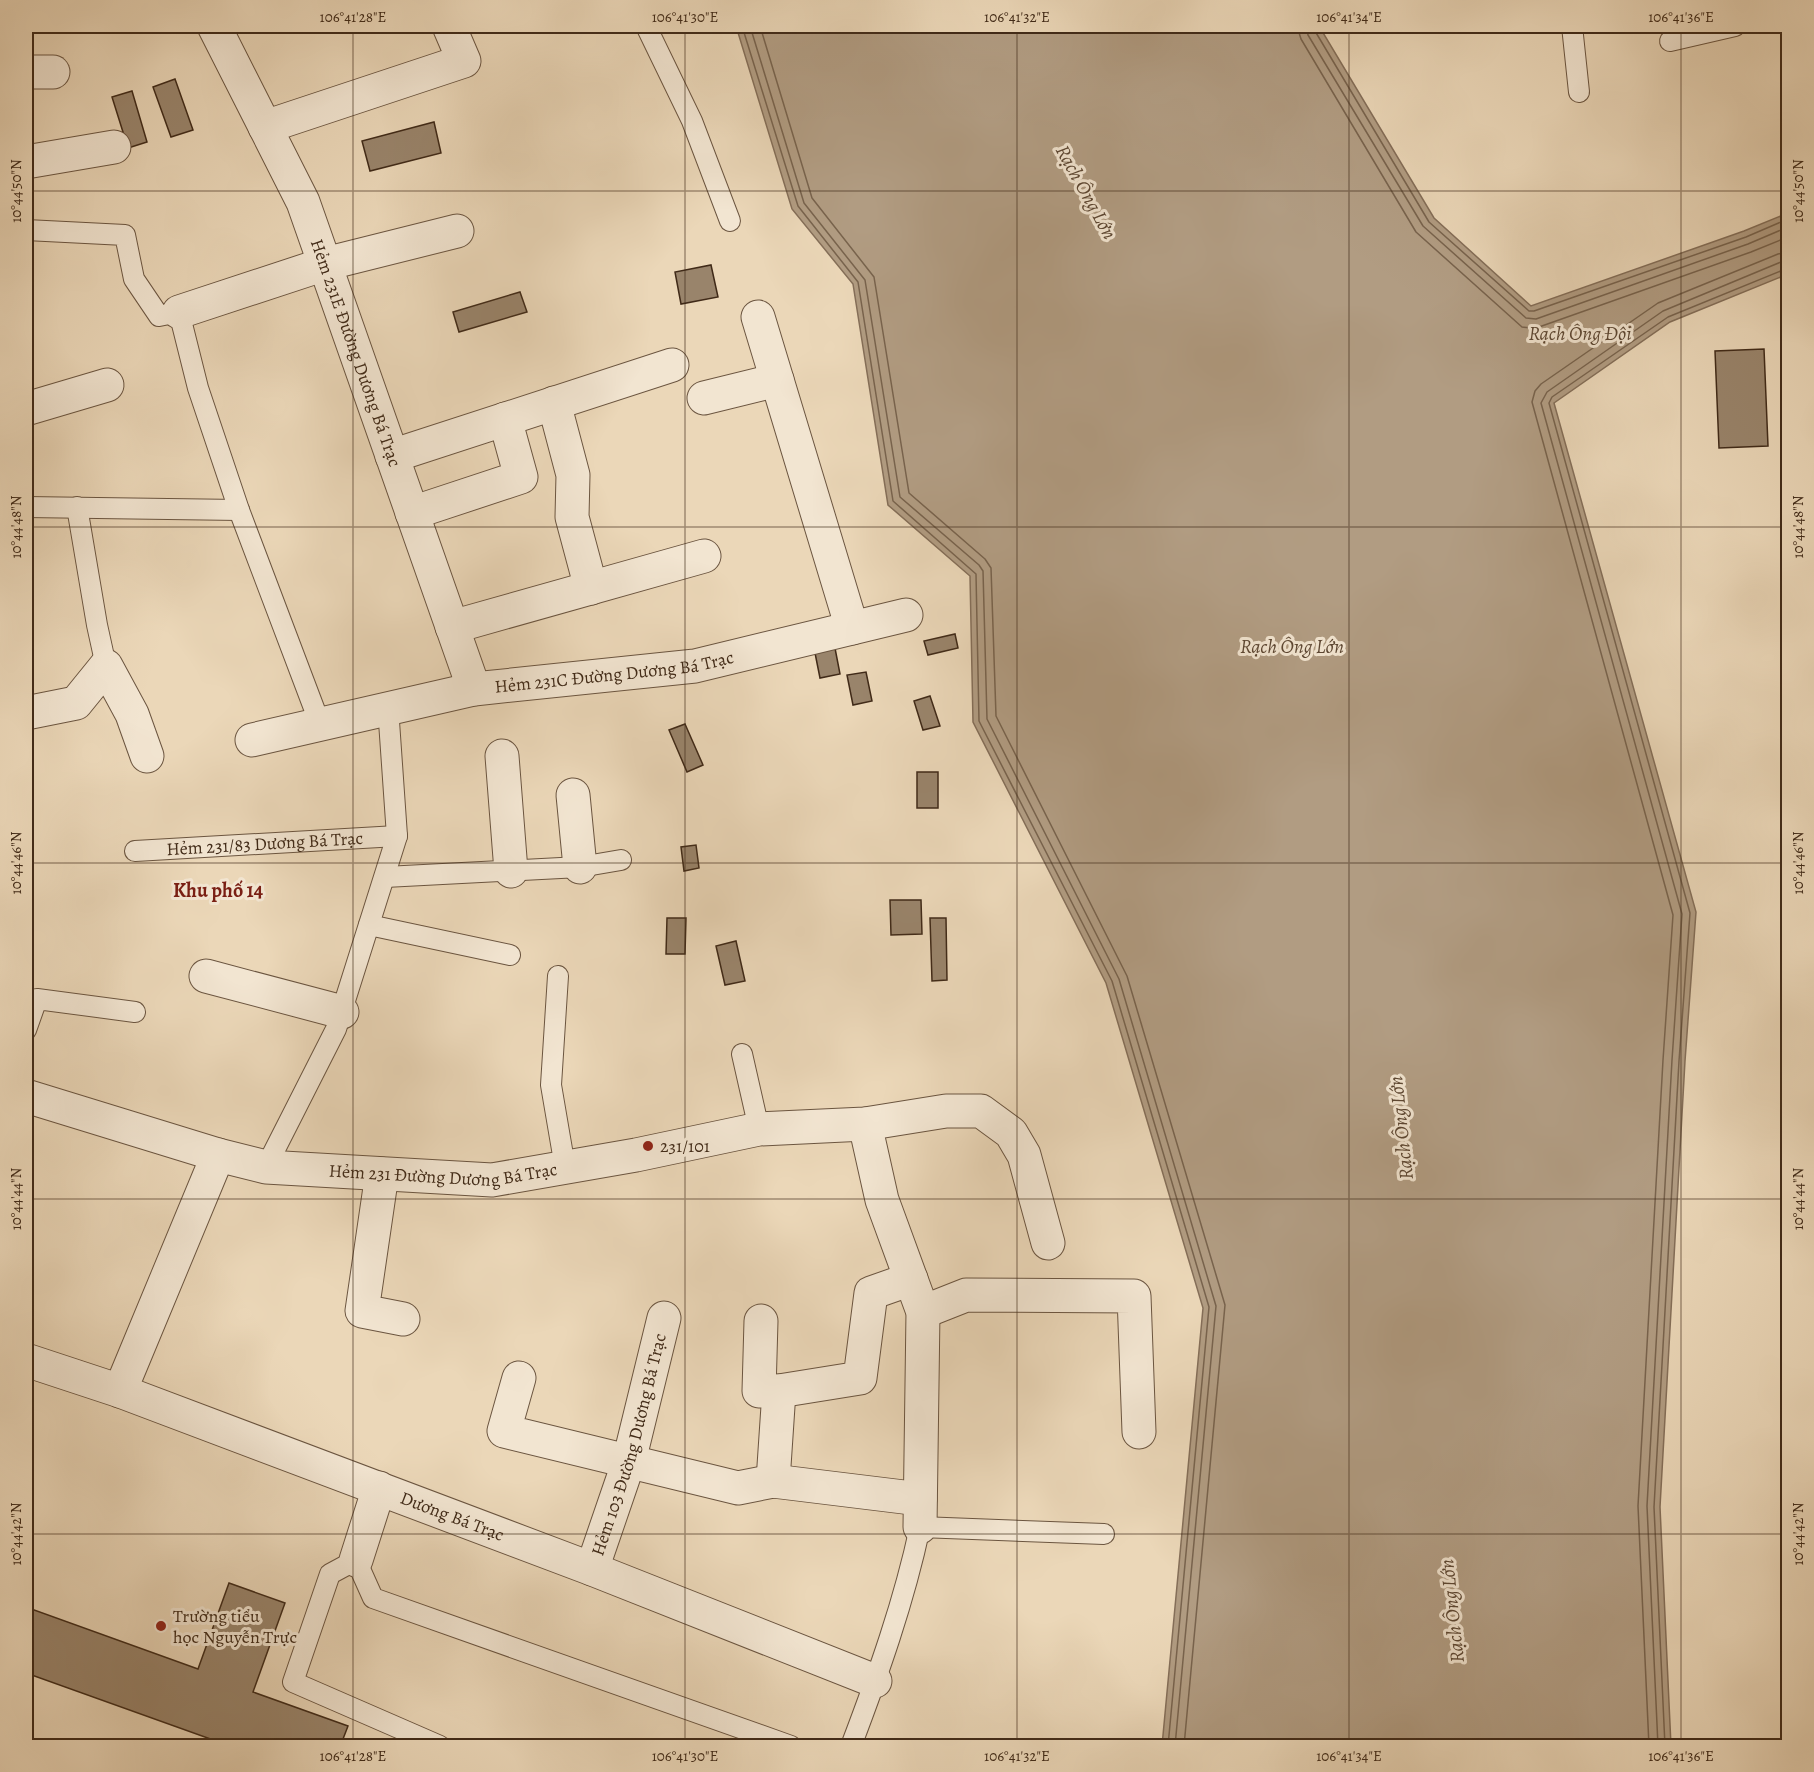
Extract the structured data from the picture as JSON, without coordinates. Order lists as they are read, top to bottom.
{
  "streets": {
    "street": [
      "Hẻm 231E Đường Dương Bá Trạc",
      "Hẻm 231C Đường Dương Bá Trạc",
      "Hẻm 231 Đường Dương Bá Trạc",
      "Hẻm 103 Đường Dương Bá Trạc",
      "Dương Bá Trạc"
    ],
    "lane": ["Hẻm 231/83 Dương Bá Trạc"]
  },
  "crossings": [
    ["Hẻm 231E Đường Dương Bá Trạc", "Hẻm 231C Đường Dương Bá Trạc"],
    ["Hẻm 103 Đường Dương Bá Trạc", "Dương Bá Trạc"]
  ],
  "districts": ["Khu phố 14"],
  "water": ["Rạch Ông Lớn", "Rạch Ông Đội"],
  "places": ["231/101", "Trường tiểu học Nguyễn Trực"],
  "coordinates": [
    "106°41'28\"E",
    "106°41'30\"E",
    "106°41'32\"E",
    "106°41'34\"E",
    "106°41'36\"E",
    "10°44'50\"N",
    "10°44'48\"N",
    "10°44'46\"N",
    "10°44'44\"N",
    "10°44'42\"N"
  ]
}
